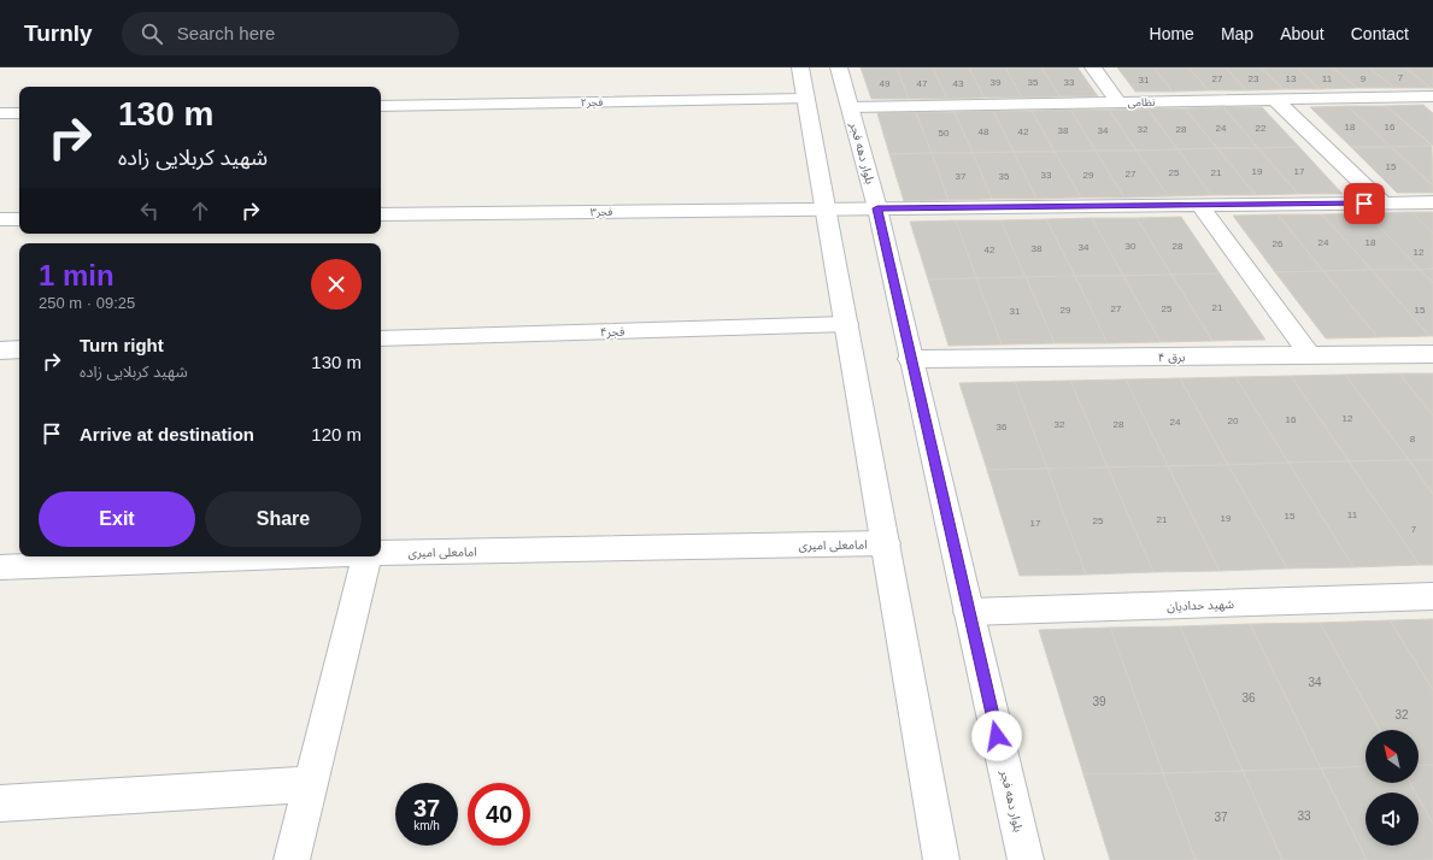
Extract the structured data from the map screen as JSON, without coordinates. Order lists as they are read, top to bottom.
{
  "streets": {
    "street": [
      "فجر۲",
      "نظامی",
      "بلوار دهه فجر",
      "فجر۳",
      "فجر۴",
      "برق ۴",
      "امامعلی امیری",
      "شهید حدادیان"
    ]
  },
  "crossings": [
    ["نظامی", "بلوار دهه فجر"],
    ["بلوار دهه فجر", "فجر۳"],
    ["بلوار دهه فجر", "برق ۴"],
    ["بلوار دهه فجر", "شهید حدادیان"]
  ],
  "house_numbers": [
    "7",
    "27",
    "23",
    "13",
    "11",
    "9",
    "31",
    "39",
    "35",
    "33",
    "49",
    "47",
    "43",
    "18",
    "16",
    "24",
    "22",
    "32",
    "28",
    "38",
    "34",
    "48",
    "42",
    "50",
    "15",
    "19",
    "17",
    "25",
    "21",
    "27",
    "33",
    "29",
    "37",
    "35",
    "24",
    "18",
    "26",
    "30",
    "28",
    "34",
    "38",
    "42",
    "12",
    "21",
    "27",
    "25",
    "29",
    "15",
    "31",
    "12",
    "16",
    "20",
    "24",
    "32",
    "28",
    "36",
    "8",
    "11",
    "15",
    "19",
    "21",
    "25",
    "17",
    "7",
    "34",
    "36",
    "39",
    "32",
    "33",
    "37"
  ],
  "north": "top left",
  "page": {
    "header": "Turnly",
    "search": "Search here",
    "nav": [
      "Home",
      "Map",
      "About",
      "Contact"
    ],
    "turn": ["130 m", "شهید کربلایی زاده"],
    "heading": ["1 min", "250 m · 09:25"],
    "list": [
      {
        "name": "Turn right",
        "note": "شهید کربلایی زاده",
        "value": "130 m"
      },
      {
        "name": "Arrive at destination",
        "value": "120 m"
      }
    ],
    "buttons": ["Exit", "Share"],
    "speed": "37 km/h",
    "limit": "40"
  }
}
